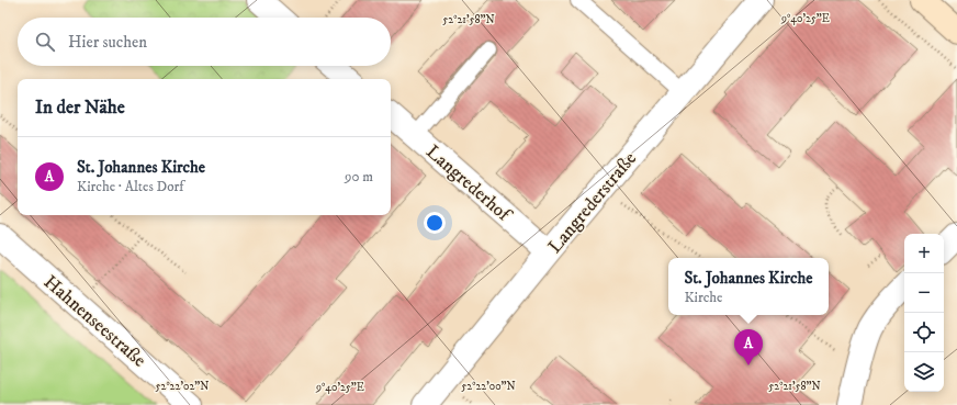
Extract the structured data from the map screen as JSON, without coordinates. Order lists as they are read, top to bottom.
{
  "streets": {
    "street": ["Langrederhof", "Langrederstraße", "Hahnenseestraße"]
  },
  "crossings": [
    ["Langrederhof", "Langrederstraße"]
  ],
  "page": {
    "search": "Hier suchen",
    "heading": "In der Nähe",
    "list": [
      {
        "mark": "A",
        "name": "St. Johannes Kirche",
        "note": "Kirche · Altes Dorf",
        "value": "90 m"
      }
    ],
    "map_buttons": ["+", "−"],
    "popup": ["St. Johannes Kirche", "Kirche"],
    "pins": "A"
  },
  "coordinates": [
    "9°40'25\"E",
    "52°21'58\"N",
    "52°22'02\"N",
    "52°22'00\"N"
  ]
}
